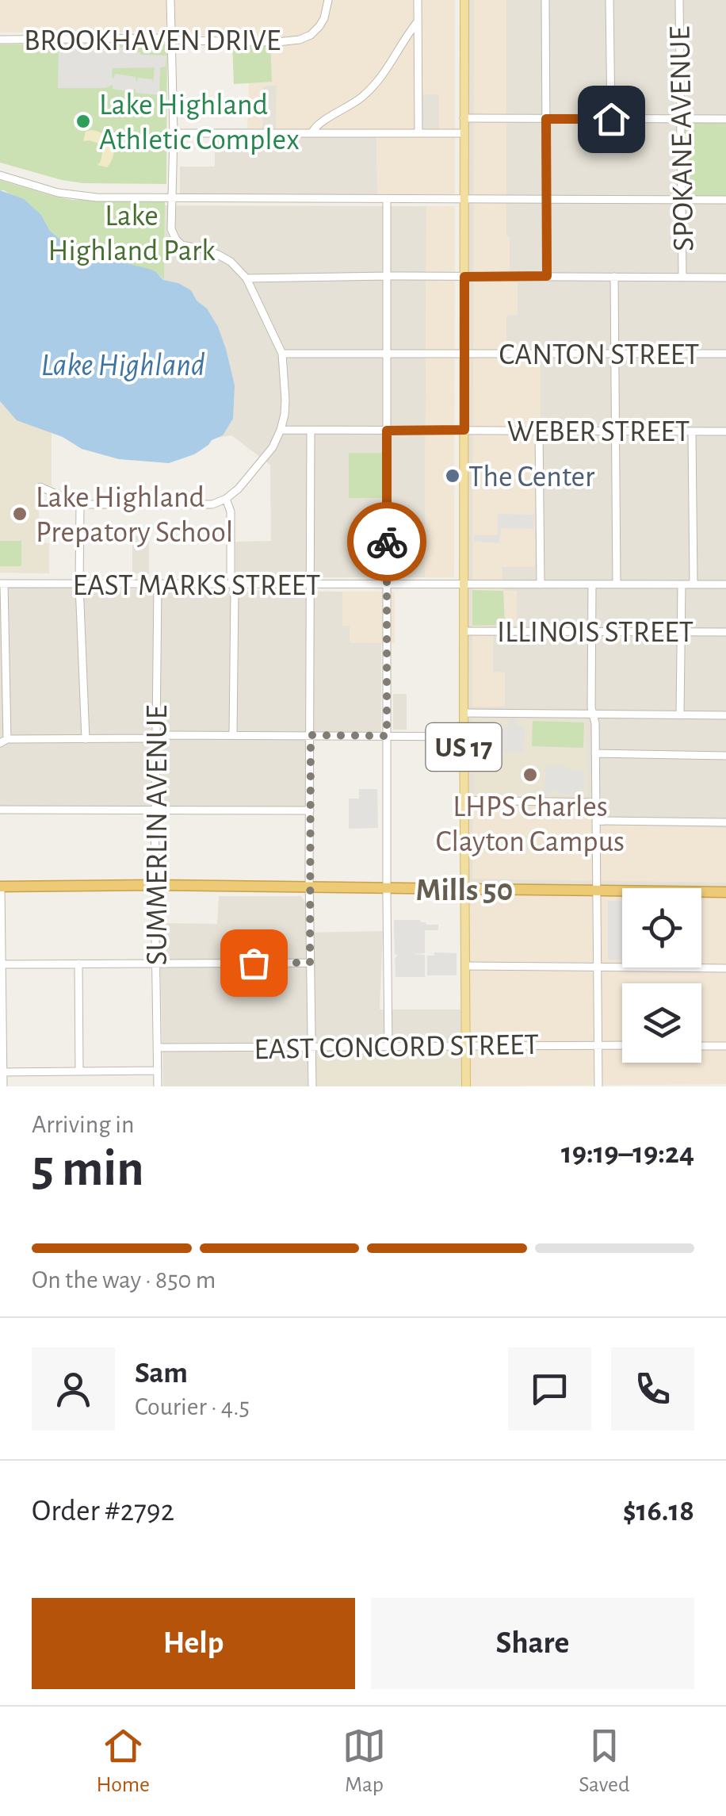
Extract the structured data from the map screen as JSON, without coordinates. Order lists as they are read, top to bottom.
{
  "streets": {
    "main road": ["US 17"],
    "street": [
      "BROOKHAVEN DRIVE",
      "SPOKANE AVENUE",
      "CANTON STREET",
      "WEBER STREET",
      "EAST MARKS STREET",
      "ILLINOIS STREET",
      "SUMMERLIN AVENUE",
      "EAST CONCORD STREET"
    ]
  },
  "crossings": [
    ["CANTON STREET", "US 17"],
    ["WEBER STREET", "US 17"],
    ["EAST MARKS STREET", "US 17"],
    ["EAST MARKS STREET", "SUMMERLIN AVENUE"],
    ["ILLINOIS STREET", "US 17"],
    ["SUMMERLIN AVENUE", "EAST CONCORD STREET"]
  ],
  "districts": ["Mills 50"],
  "water": ["Lake Highland"],
  "parks": ["Lake Highland Park"],
  "places": [
    "Lake Highland Athletic Complex",
    "The Center",
    "Lake Highland Prepatory School",
    "LHPS Charles Clayton Campus"
  ],
  "page": {
    "heading": ["5 min", "Arriving in", "19:19–19:24"],
    "panel": [
      "Sam",
      "Courier · 4.5",
      "Order #2792",
      "$16.18"
    ],
    "bar": "On the way · 850 m",
    "buttons": ["Help", "Share"],
    "tabs": ["Home", "Map", "Saved"]
  }
}
